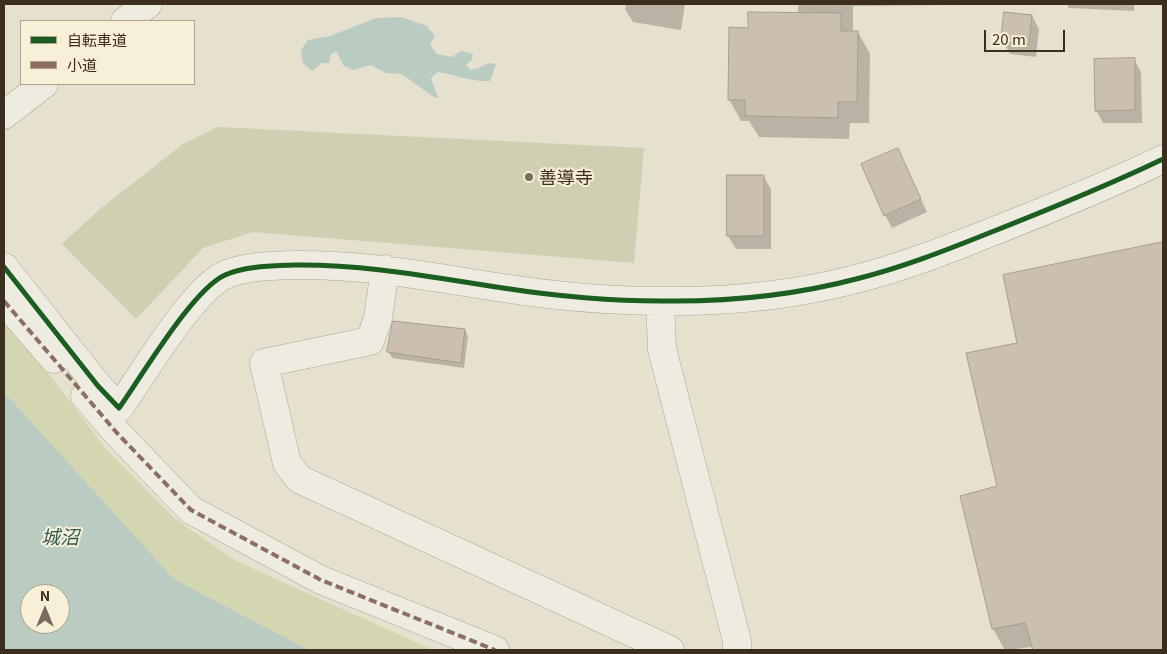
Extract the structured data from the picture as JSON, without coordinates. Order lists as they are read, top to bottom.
{
  "water": ["城沼"],
  "places": ["善導寺"],
  "legend": ["自転車道", "小道"],
  "scale_bar": "20 m",
  "north": "top"
}
